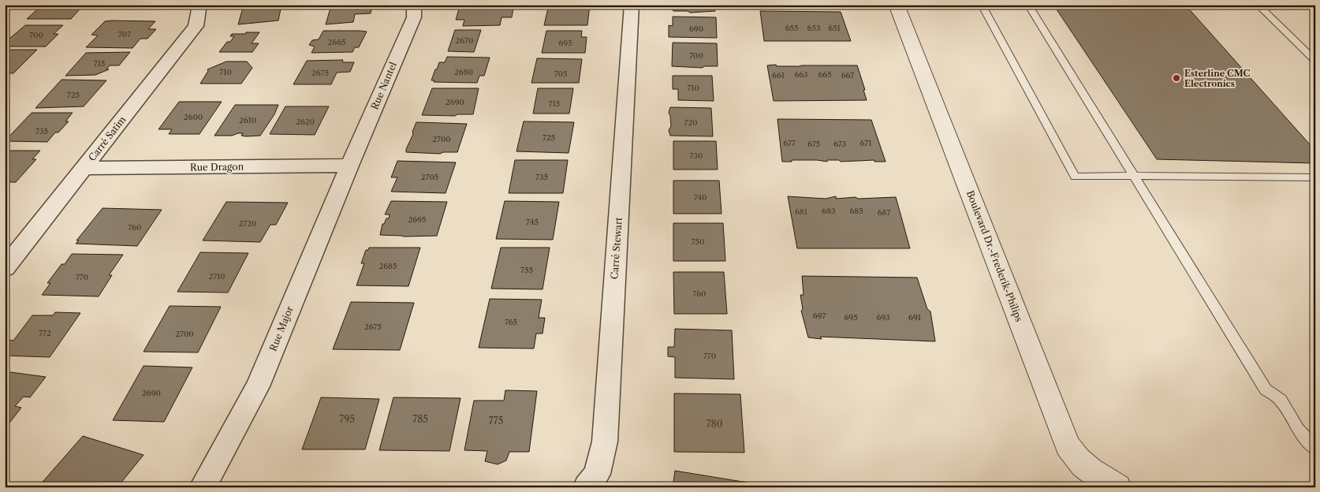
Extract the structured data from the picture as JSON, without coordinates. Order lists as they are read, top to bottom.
{
  "streets": {
    "street": [
      "Rue Nantel",
      "Carré Satim",
      "Rue Dragon",
      "Carré Stewart",
      "Boulevard Dr.-Frederik-Philips",
      "Rue Major"
    ]
  },
  "crossings": [
    ["Rue Nantel", "Rue Dragon"],
    ["Rue Nantel", "Rue Major"],
    ["Carré Satim", "Rue Dragon"],
    ["Rue Dragon", "Rue Major"]
  ],
  "places": ["Esterline CMC Electronics"],
  "house_numbers": [
    "655",
    "653",
    "651",
    "690",
    "707",
    "700",
    "2670",
    "2665",
    "695",
    "700",
    "715",
    "710",
    "2680",
    "2675",
    "705",
    "663",
    "665",
    "661",
    "667",
    "710",
    "725",
    "2690",
    "715",
    "2600",
    "2610",
    "2620",
    "720",
    "735",
    "725",
    "2700",
    "677",
    "671",
    "675",
    "673",
    "730",
    "2705",
    "735",
    "740",
    "683",
    "685",
    "681",
    "687",
    "2695",
    "745",
    "2720",
    "760",
    "750",
    "2685",
    "755",
    "2710",
    "770",
    "760",
    "697",
    "695",
    "693",
    "691",
    "765",
    "2675",
    "772",
    "2700",
    "770",
    "2690",
    "795",
    "785",
    "775",
    "780"
  ]
}
